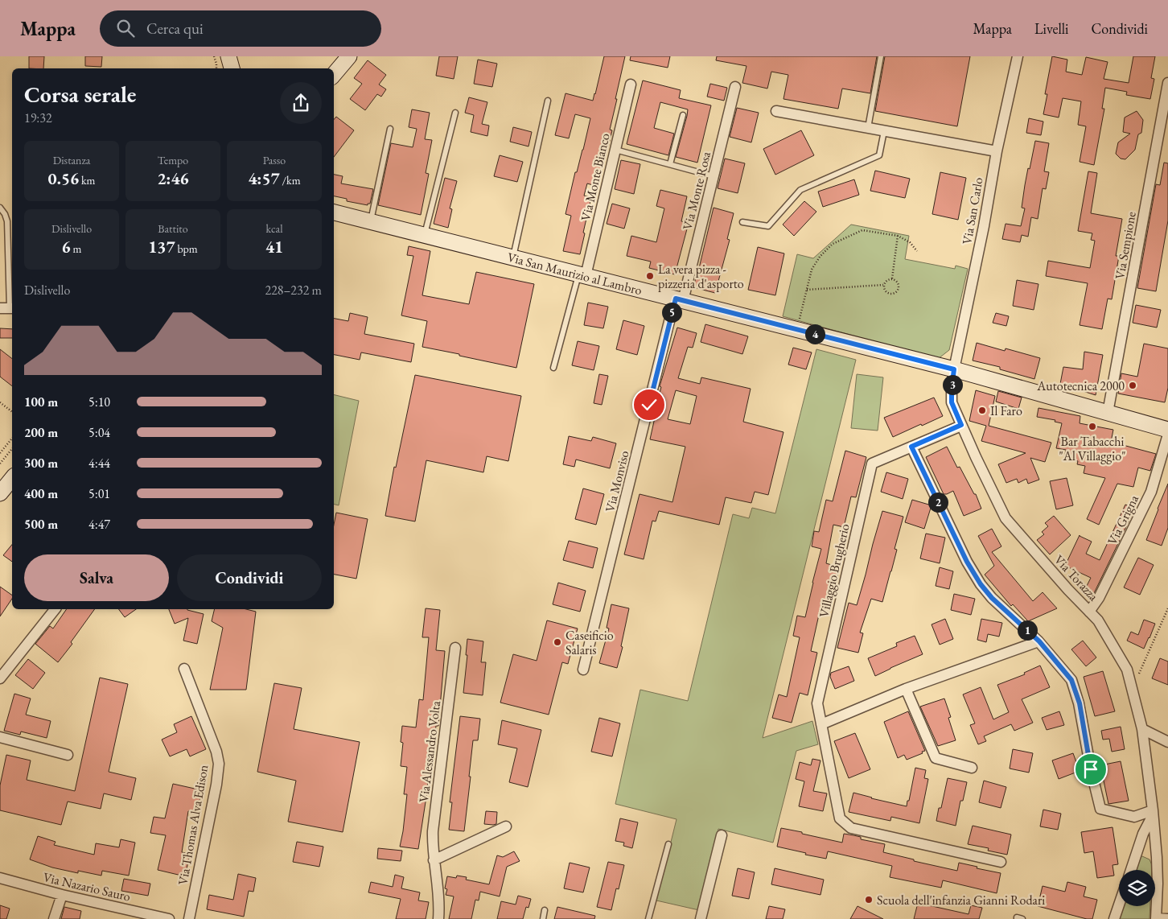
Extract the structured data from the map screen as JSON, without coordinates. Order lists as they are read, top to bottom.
{
  "streets": {
    "main road": ["Via San Maurizio al Lambro"],
    "street": [
      "Via Monte Bianco",
      "Via Monte Rosa",
      "Via San Carlo",
      "Via Sempione",
      "Via Monviso",
      "Via Grigna",
      "Villaggio Brugherio",
      "Via Torazza",
      "Via Alessandro Volta",
      "Via Thomas Alva Edison",
      "Via Nazario Sauro"
    ]
  },
  "crossings": [
    ["Via Monte Bianco", "Via San Maurizio al Lambro"],
    ["Via Monte Rosa", "Via San Maurizio al Lambro"],
    ["Via Monte Rosa", "Via Monviso"],
    ["Via San Carlo", "Via San Maurizio al Lambro"],
    ["Via San Carlo", "Via Torazza"],
    ["Via Sempione", "Via San Maurizio al Lambro"],
    ["Via San Maurizio al Lambro", "Via Monviso"],
    ["Via San Maurizio al Lambro", "Via Torazza"],
    ["Via Grigna", "Via Torazza"],
    ["Villaggio Brugherio", "Via Torazza"]
  ],
  "places": [
    "La vera pizza - pizzeria d'asporto",
    "Autotecnica 2000",
    "Il Faro",
    "Bar Tabacchi \"Al Villaggio\"",
    "Caseificio Salaris",
    "Scuola dell'infanzia Gianni Rodari"
  ],
  "page": {
    "header": "Mappa",
    "search": "Cerca qui",
    "nav": ["Mappa", "Livelli", "Condividi"],
    "heading": ["Corsa serale", "19:32"],
    "stats": [
      ["Distanza", "0.56 km"],
      ["Tempo", "2:46"],
      ["Passo", "4:57 /km"],
      ["Dislivello", "6 m"],
      ["Battito", "137 bpm"],
      ["kcal", "41"]
    ],
    "chart": ["Dislivello", "228–232 m"],
    "pins": [
      "5",
      "4",
      "3",
      "2",
      "1"
    ],
    "list": [
      {
        "name": "100 m",
        "note": "5:10"
      },
      {
        "name": "200 m",
        "note": "5:04"
      },
      {
        "name": "300 m",
        "note": "4:44"
      },
      {
        "name": "400 m",
        "note": "5:01"
      },
      {
        "name": "500 m",
        "note": "4:47"
      }
    ],
    "buttons": ["Salva", "Condividi"]
  }
}
